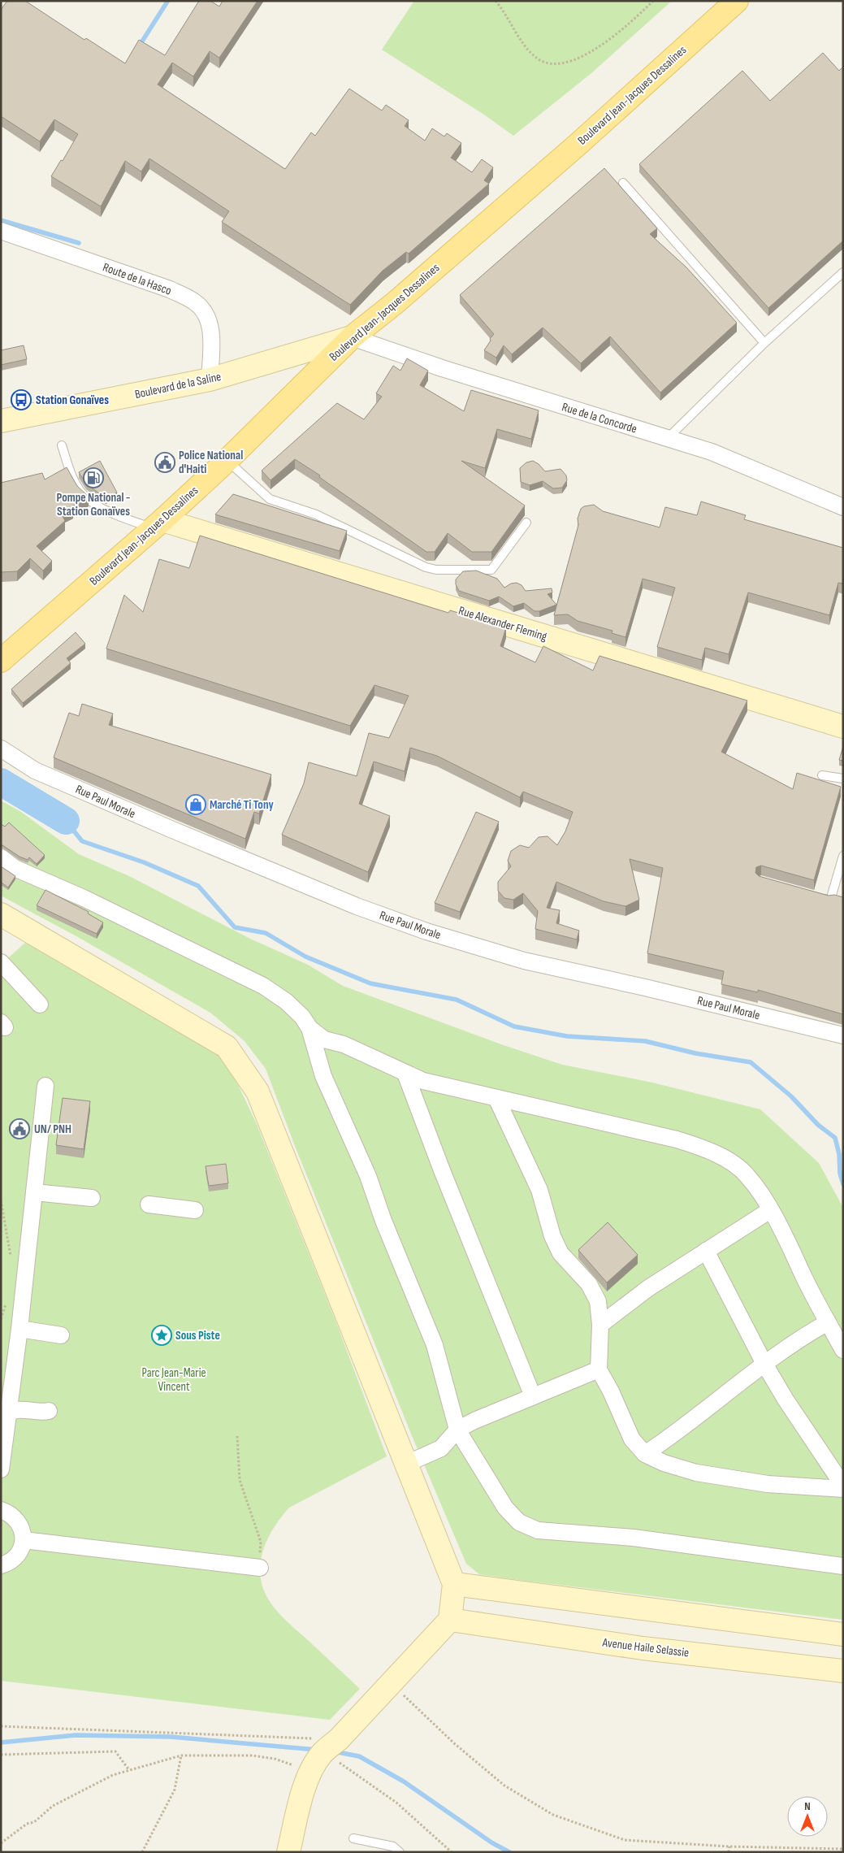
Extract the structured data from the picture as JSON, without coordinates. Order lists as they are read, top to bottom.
{
  "streets": {
    "main road": ["Boulevard Jean-Jacques Dessalines"],
    "street": [
      "Route de la Hasco",
      "Boulevard de la Saline",
      "Rue de la Concorde",
      "Rue Alexander Fleming",
      "Rue Paul Morale",
      "Avenue Haile Selassie"
    ]
  },
  "crossings": [
    ["Boulevard Jean-Jacques Dessalines", "Boulevard de la Saline"],
    ["Boulevard Jean-Jacques Dessalines", "Rue de la Concorde"],
    ["Boulevard Jean-Jacques Dessalines", "Rue Alexander Fleming"],
    ["Route de la Hasco", "Boulevard de la Saline"],
    ["Boulevard de la Saline", "Rue de la Concorde"]
  ],
  "parks": ["Parc Jean-Marie Vincent"],
  "places": {
    "bus stop": ["Station Gonaïves"],
    "public building": ["Police National d'Haiti", "UN/ PNH"],
    "fuel station": ["Pompe National - Station Gonaïves"],
    "shop": ["Marché Ti Tony"],
    "place": ["Sous Piste"]
  },
  "north": "top"
}
